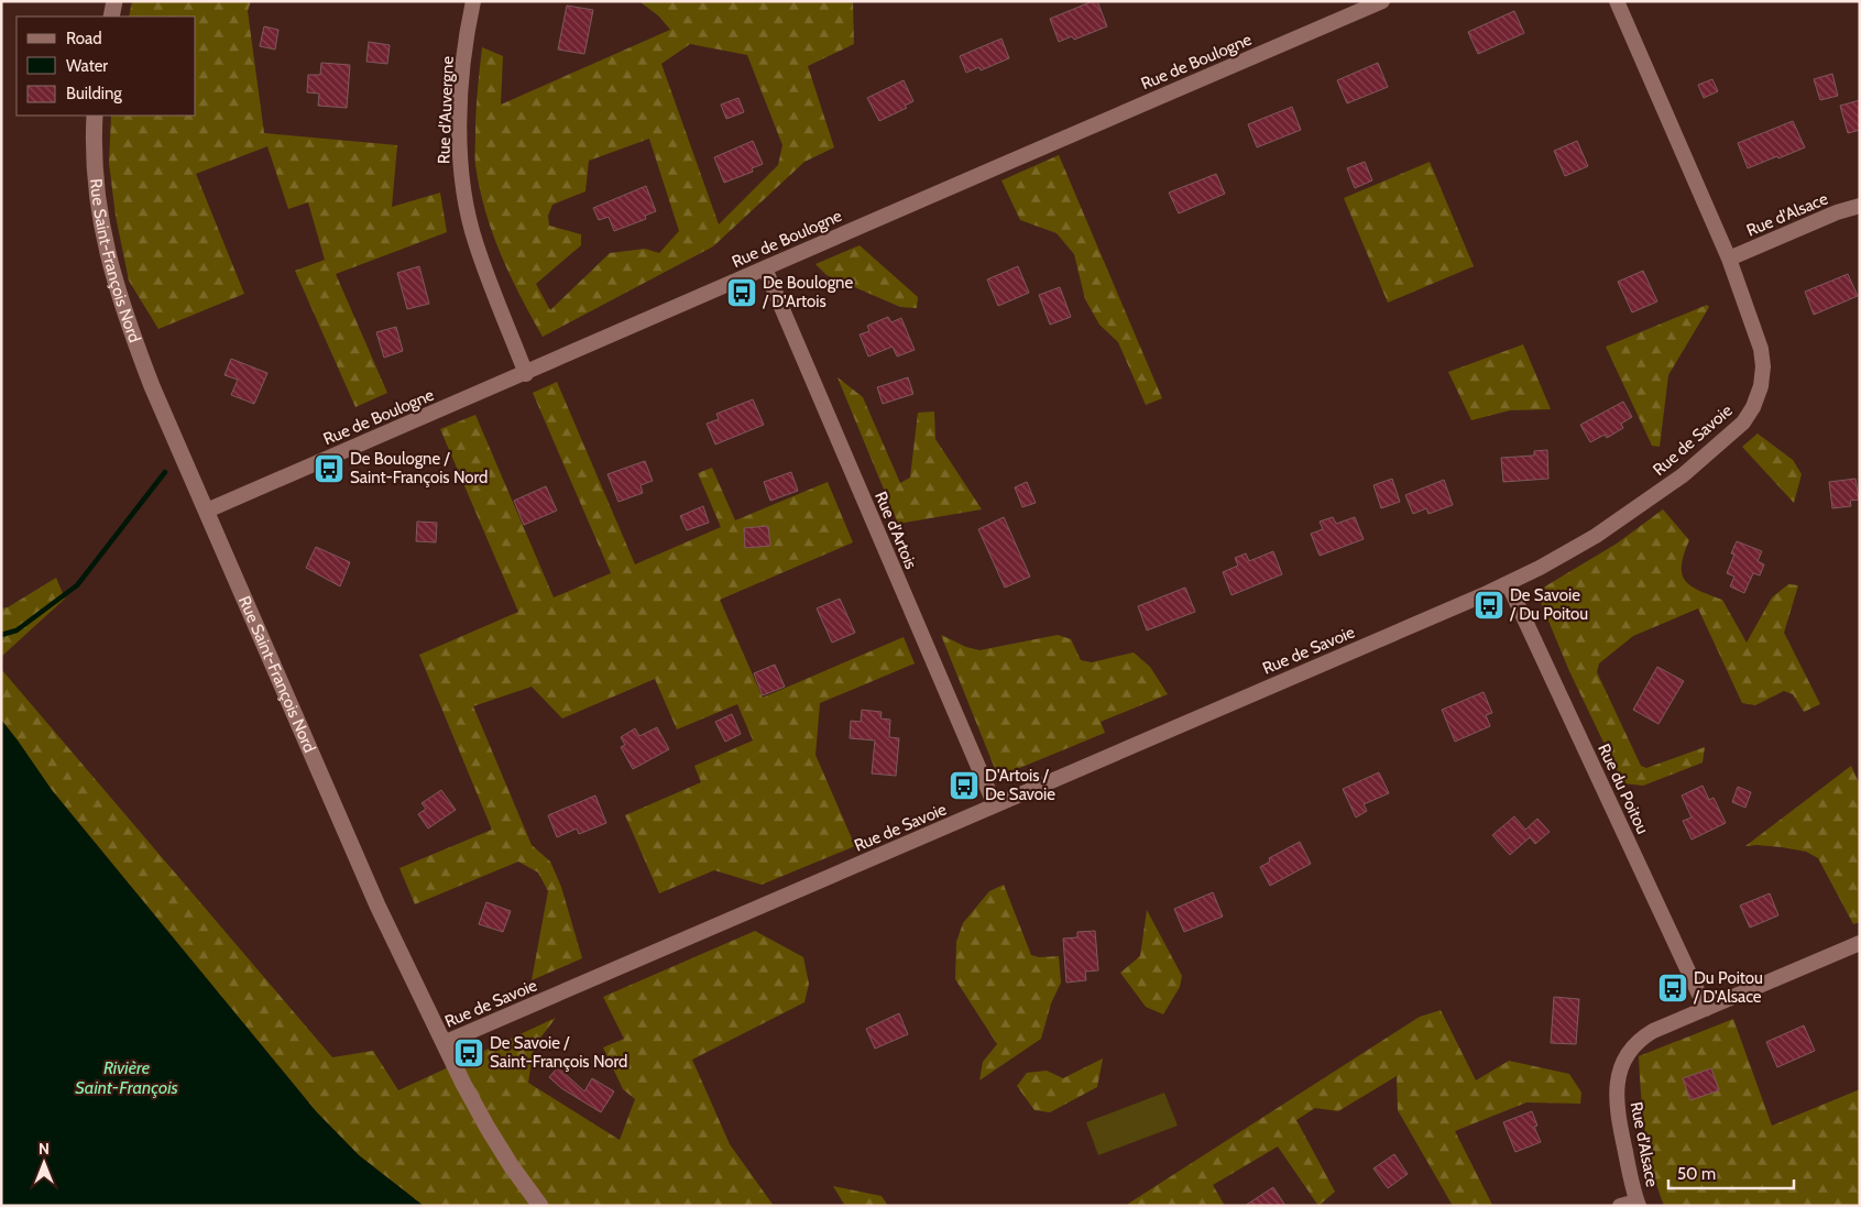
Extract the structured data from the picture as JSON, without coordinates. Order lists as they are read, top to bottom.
{
  "streets": {
    "street": [
      "Rue de Boulogne",
      "Rue d'Auvergne",
      "Rue d'Alsace",
      "Rue Saint-François Nord",
      "Rue de Savoie",
      "Rue d'Artois",
      "Rue du Poitou"
    ]
  },
  "crossings": [
    ["Rue de Boulogne", "Rue d'Auvergne"],
    ["Rue de Boulogne", "Rue Saint-François Nord"],
    ["Rue de Boulogne", "Rue d'Artois"],
    ["Rue d'Alsace", "Rue de Savoie"],
    ["Rue d'Alsace", "Rue du Poitou"],
    ["Rue Saint-François Nord", "Rue de Savoie"],
    ["Rue de Savoie", "Rue d'Artois"],
    ["Rue de Savoie", "Rue du Poitou"]
  ],
  "water": ["Rivière Saint-François"],
  "places": {
    "bus stop": [
      "De Boulogne / D'Artois",
      "De Boulogne / Saint-François Nord",
      "De Savoie / Du Poitou",
      "D'Artois / De Savoie",
      "Du Poitou / D'Alsace",
      "De Savoie / Saint-François Nord"
    ]
  },
  "legend": ["Road", "Water", "Building"],
  "scale_bar": "50 m",
  "north": "top"
}
